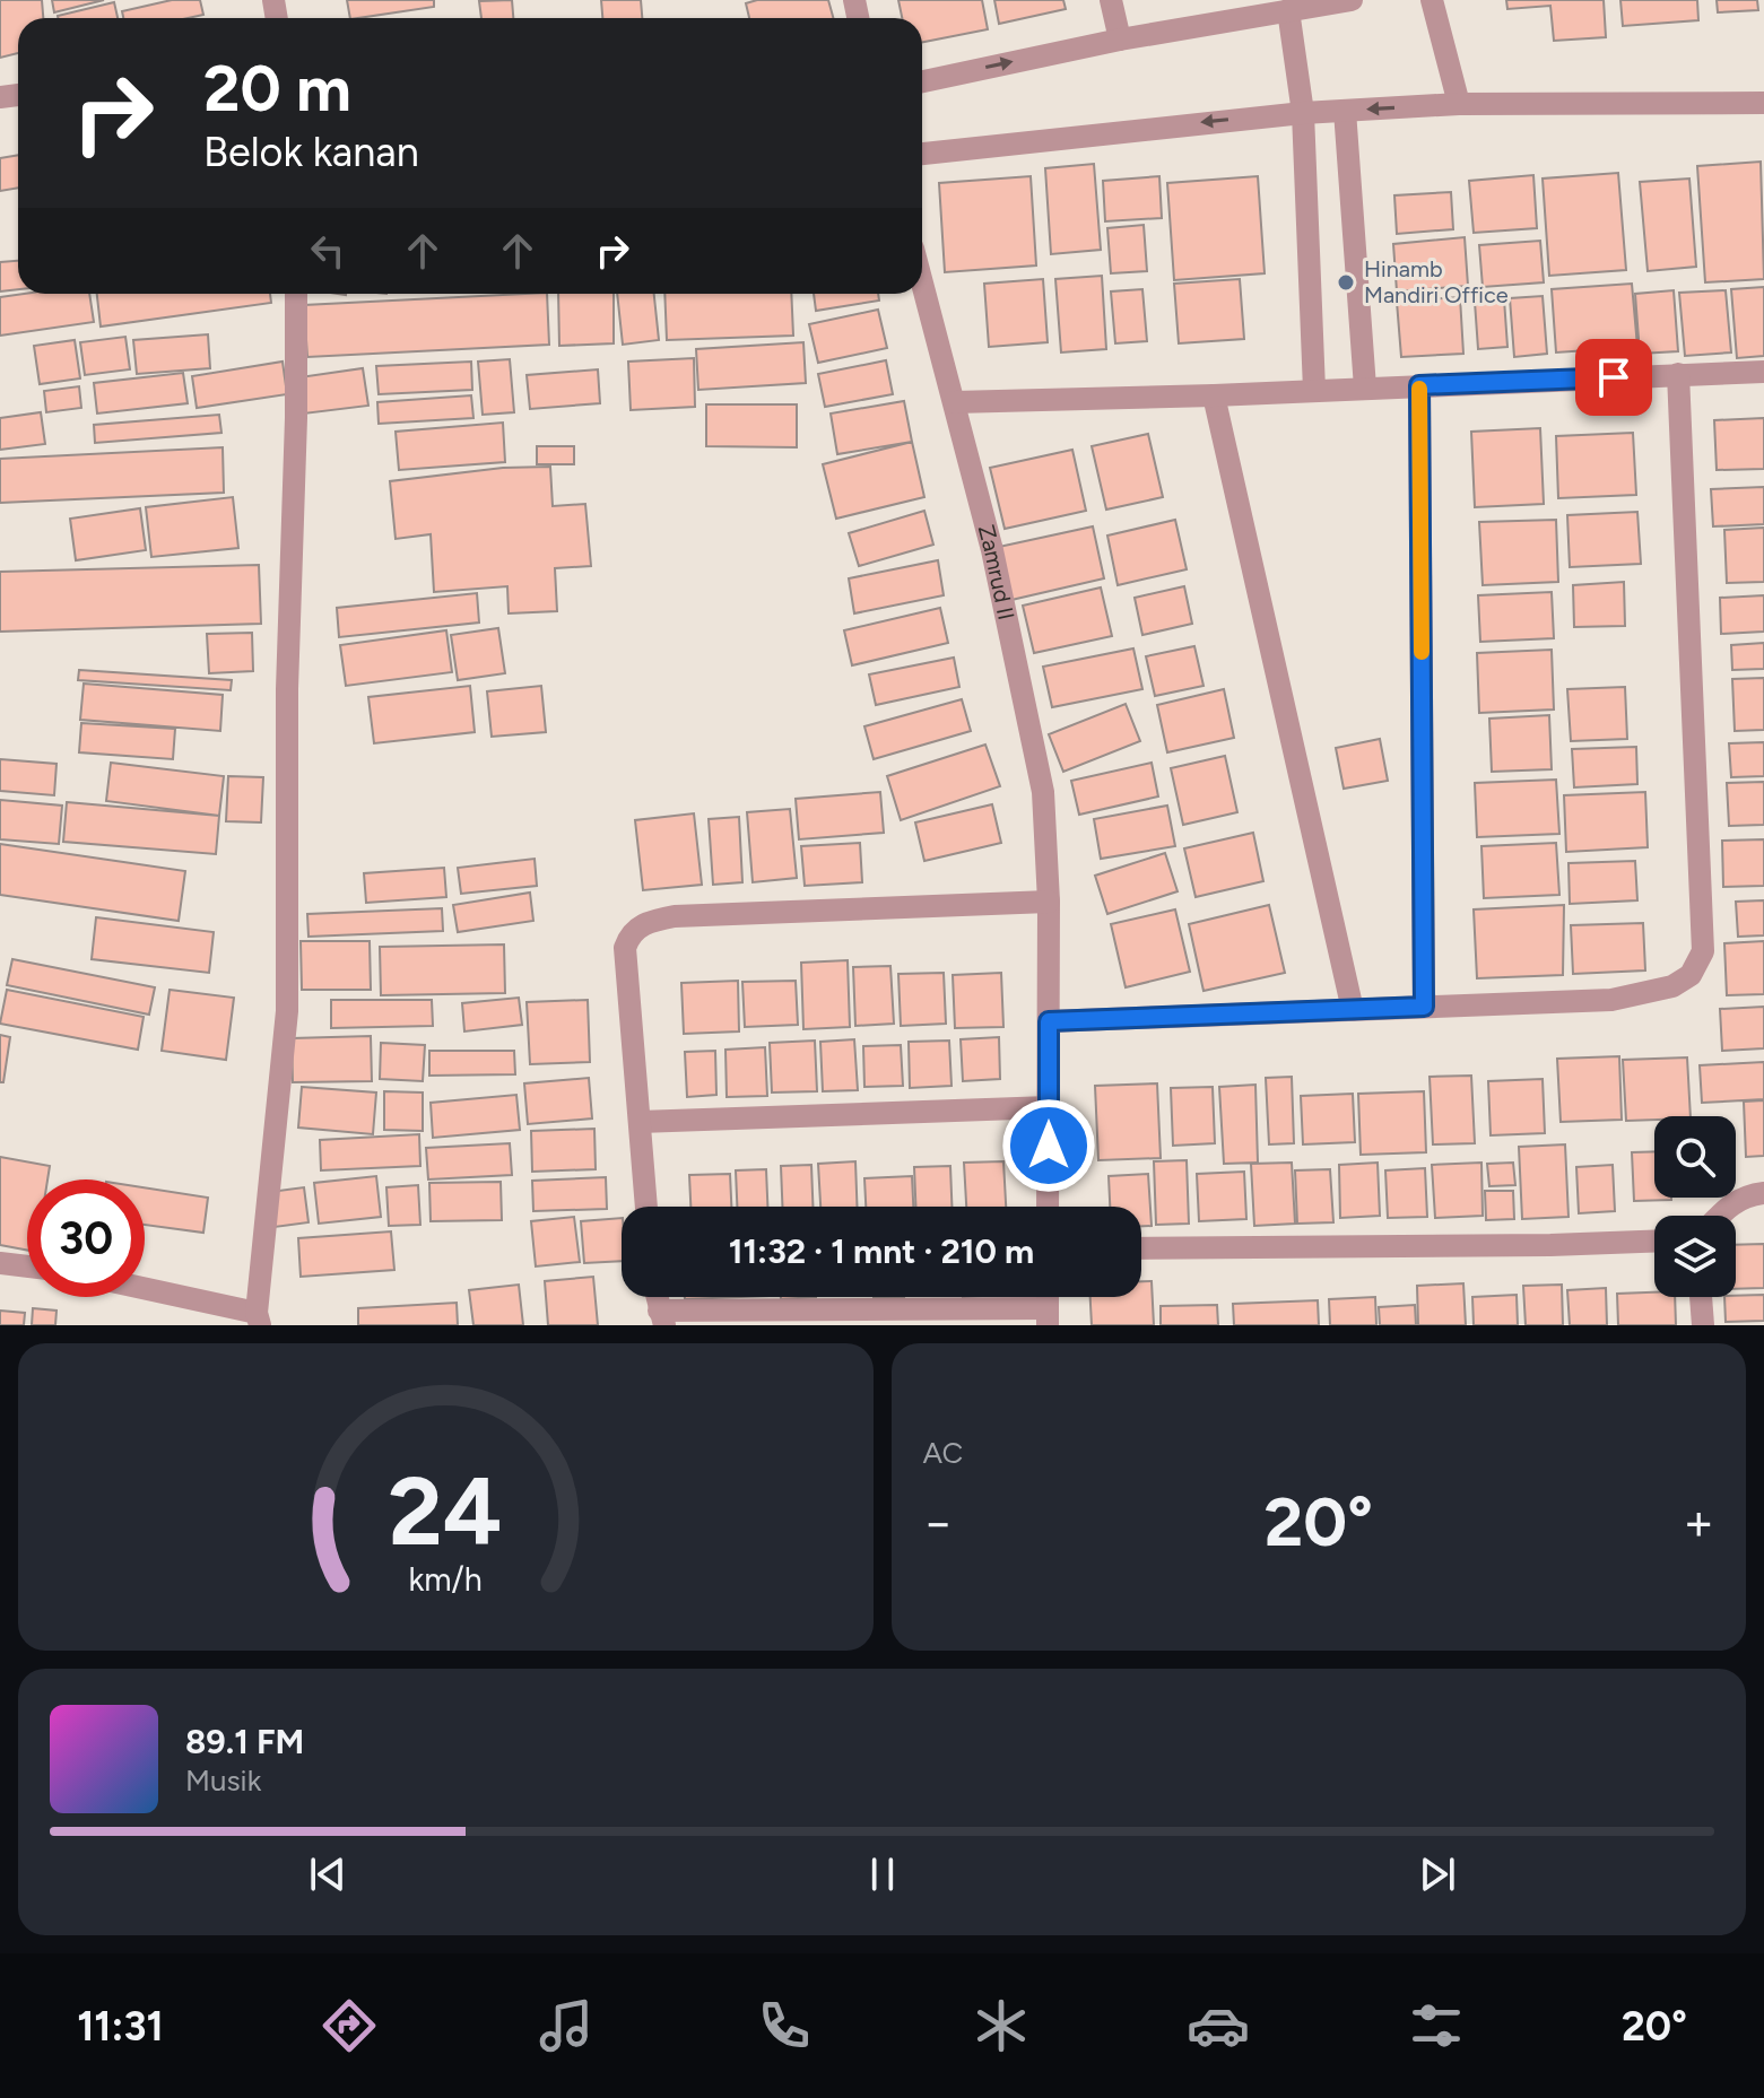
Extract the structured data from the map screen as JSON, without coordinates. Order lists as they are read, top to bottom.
{
  "streets": {
    "street": ["Zamrud II"]
  },
  "places": ["Hinamb Mandiri Office"],
  "page": {
    "turn": ["20 m", "Belok kanan"],
    "limit": "30",
    "trip": "11:32 · 1 mnt · 210 m",
    "tile": "AC",
    "heat": ["−", "20°", "+"],
    "song": ["89.1 FM", "Musik"],
    "tabs": ["11:31", "20°"],
    "gauge": ["24", "km/h"]
  }
}
